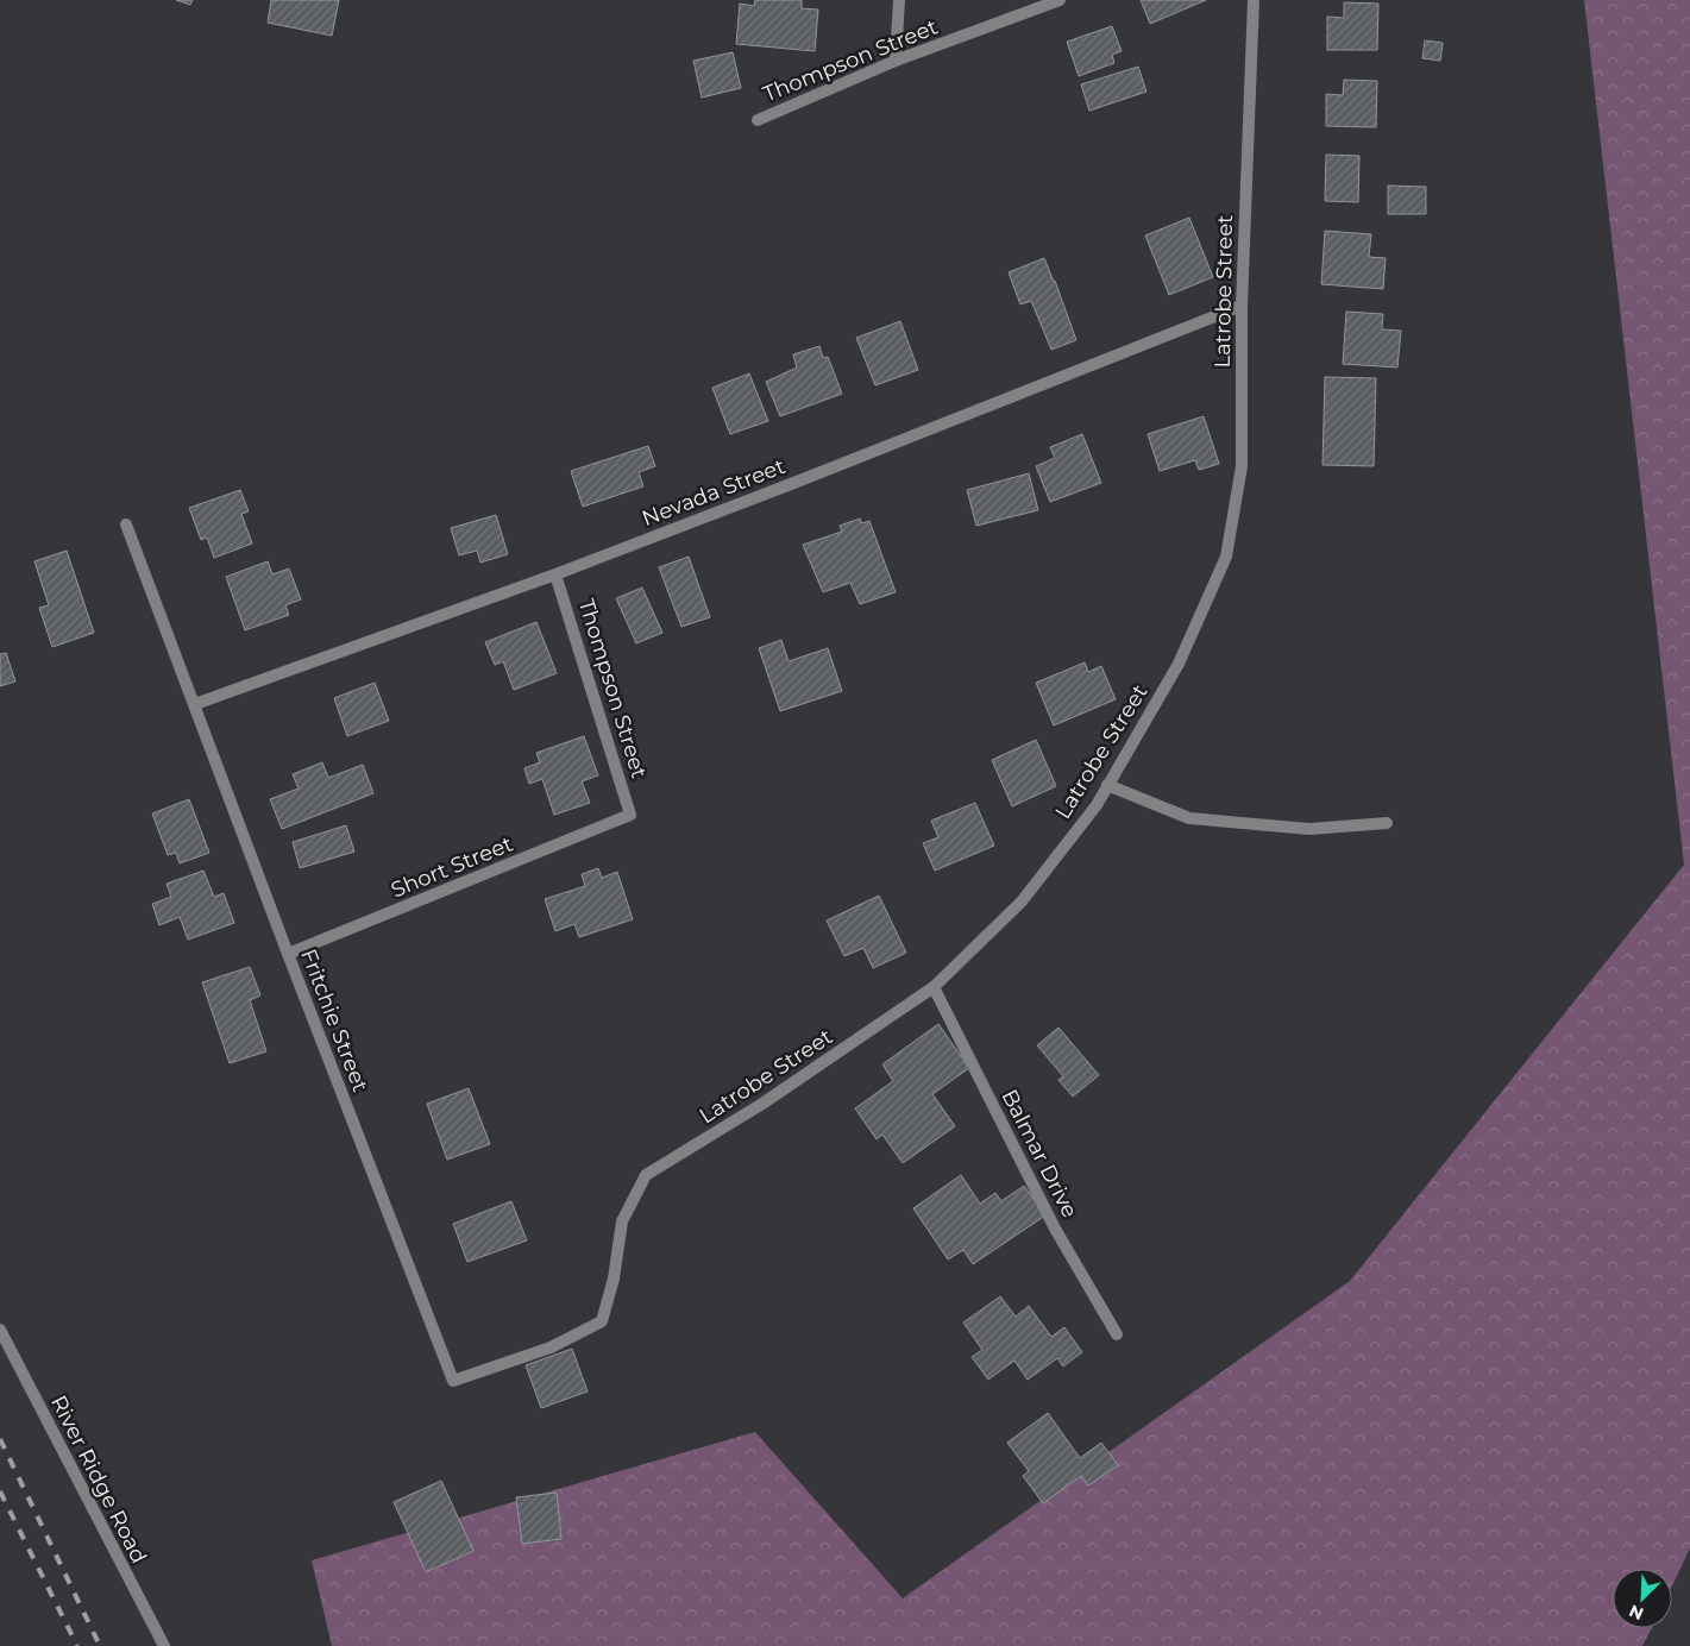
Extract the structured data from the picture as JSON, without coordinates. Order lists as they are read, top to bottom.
{
  "streets": {
    "street": [
      "Thompson Street",
      "Latrobe Street",
      "Nevada Street",
      "Short Street",
      "Fritchie Street",
      "Balmar Drive",
      "River Ridge Road"
    ]
  },
  "crossings": [
    ["Thompson Street", "Nevada Street"],
    ["Thompson Street", "Short Street"],
    ["Latrobe Street", "Nevada Street"],
    ["Latrobe Street", "Fritchie Street"],
    ["Latrobe Street", "Balmar Drive"],
    ["Nevada Street", "Fritchie Street"],
    ["Short Street", "Fritchie Street"]
  ],
  "north": "bottom left"
}
